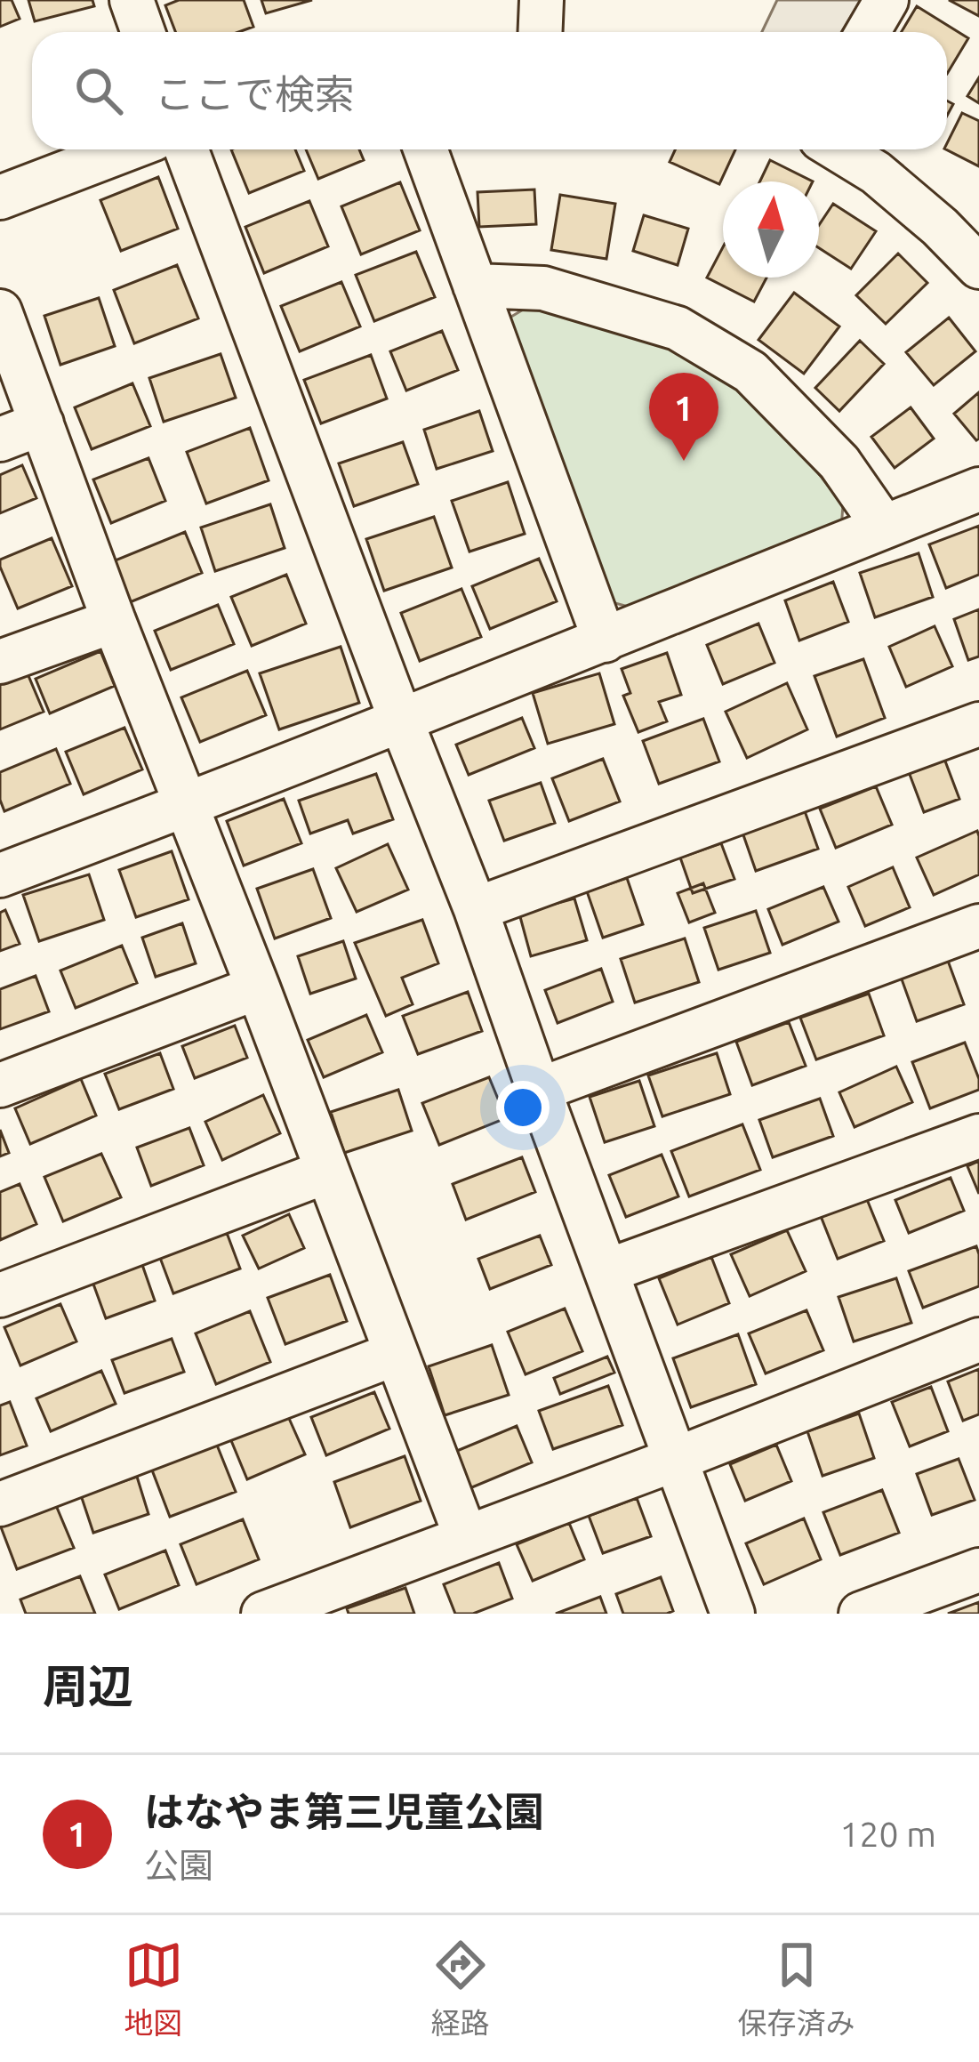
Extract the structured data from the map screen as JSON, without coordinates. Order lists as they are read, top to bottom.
{
  "north": "top",
  "page": {
    "search": "ここで検索",
    "pins": "1",
    "heading": "周辺",
    "list": [
      {
        "mark": "1",
        "name": "はなやま第三児童公園",
        "note": "公園",
        "value": "120 m"
      }
    ],
    "nav": ["地図", "経路", "保存済み"]
  }
}
